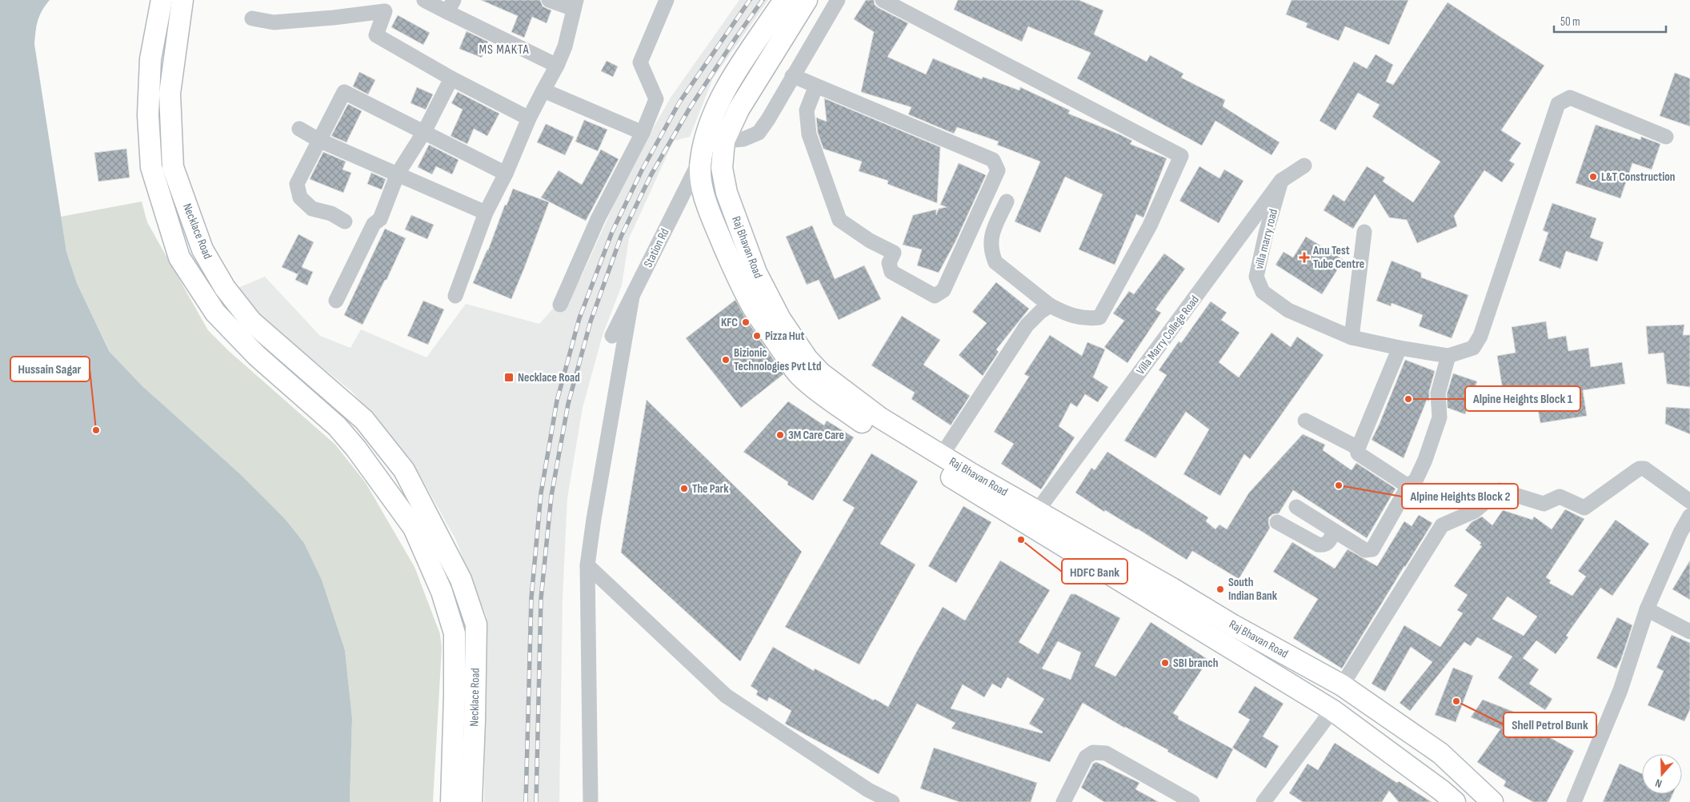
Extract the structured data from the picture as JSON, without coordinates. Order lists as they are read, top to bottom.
{
  "streets": {
    "main road": ["Necklace Road", "Raj Bhavan Road"],
    "street": ["villa marry road", "Station Rd", "Villa Marry College Road"]
  },
  "crossings": [
    ["villa marry road", "Villa Marry College Road"],
    ["Raj Bhavan Road", "Station Rd"],
    ["Raj Bhavan Road", "Villa Marry College Road"]
  ],
  "districts": ["MS MAKTA"],
  "places": {
    "other": [
      "L&T Construction",
      "KFC",
      "Pizza Hut",
      "Bizionic Technologies Pvt Ltd",
      "Alpine Heights Block 1",
      "Hussain Sagar",
      "3M Care Care",
      "Alpine Heights Block 2",
      "The Park",
      "HDFC Bank",
      "South Indian Bank",
      "SBI branch",
      "Shell Petrol Bunk"
    ],
    "health": ["Anu Test Tube Centre"],
    "transit": ["Necklace Road"]
  },
  "scale_bar": "50 m",
  "north": "bottom"
}
